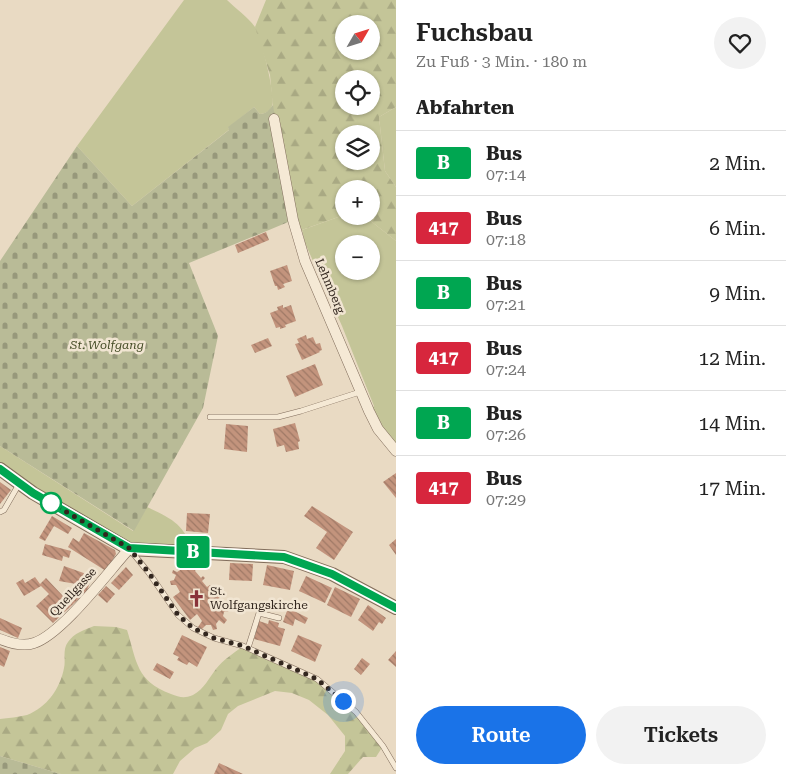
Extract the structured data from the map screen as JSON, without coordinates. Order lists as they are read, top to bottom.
{
  "streets": {
    "street": ["Lehmberg", "Quellgasse"]
  },
  "parks": ["St. Wolfgang"],
  "places": {
    "church": ["St. Wolfgangskirche"]
  },
  "lines": ["bus line B"],
  "north": "top right",
  "page": {
    "on_map": "B",
    "heading": [
      ["Fuchsbau", "Zu Fuß · 3 Min. · 180 m"],
      "Abfahrten"
    ],
    "map_buttons": ["+", "−"],
    "list": [
      {
        "mark": "B",
        "name": "Bus",
        "note": "07:14",
        "value": "2 Min."
      },
      {
        "mark": "417",
        "name": "Bus",
        "note": "07:18",
        "value": "6 Min."
      },
      {
        "mark": "B",
        "name": "Bus",
        "note": "07:21",
        "value": "9 Min."
      },
      {
        "mark": "417",
        "name": "Bus",
        "note": "07:24",
        "value": "12 Min."
      },
      {
        "mark": "B",
        "name": "Bus",
        "note": "07:26",
        "value": "14 Min."
      },
      {
        "mark": "417",
        "name": "Bus",
        "note": "07:29",
        "value": "17 Min."
      }
    ],
    "buttons": ["Route", "Tickets"]
  }
}
